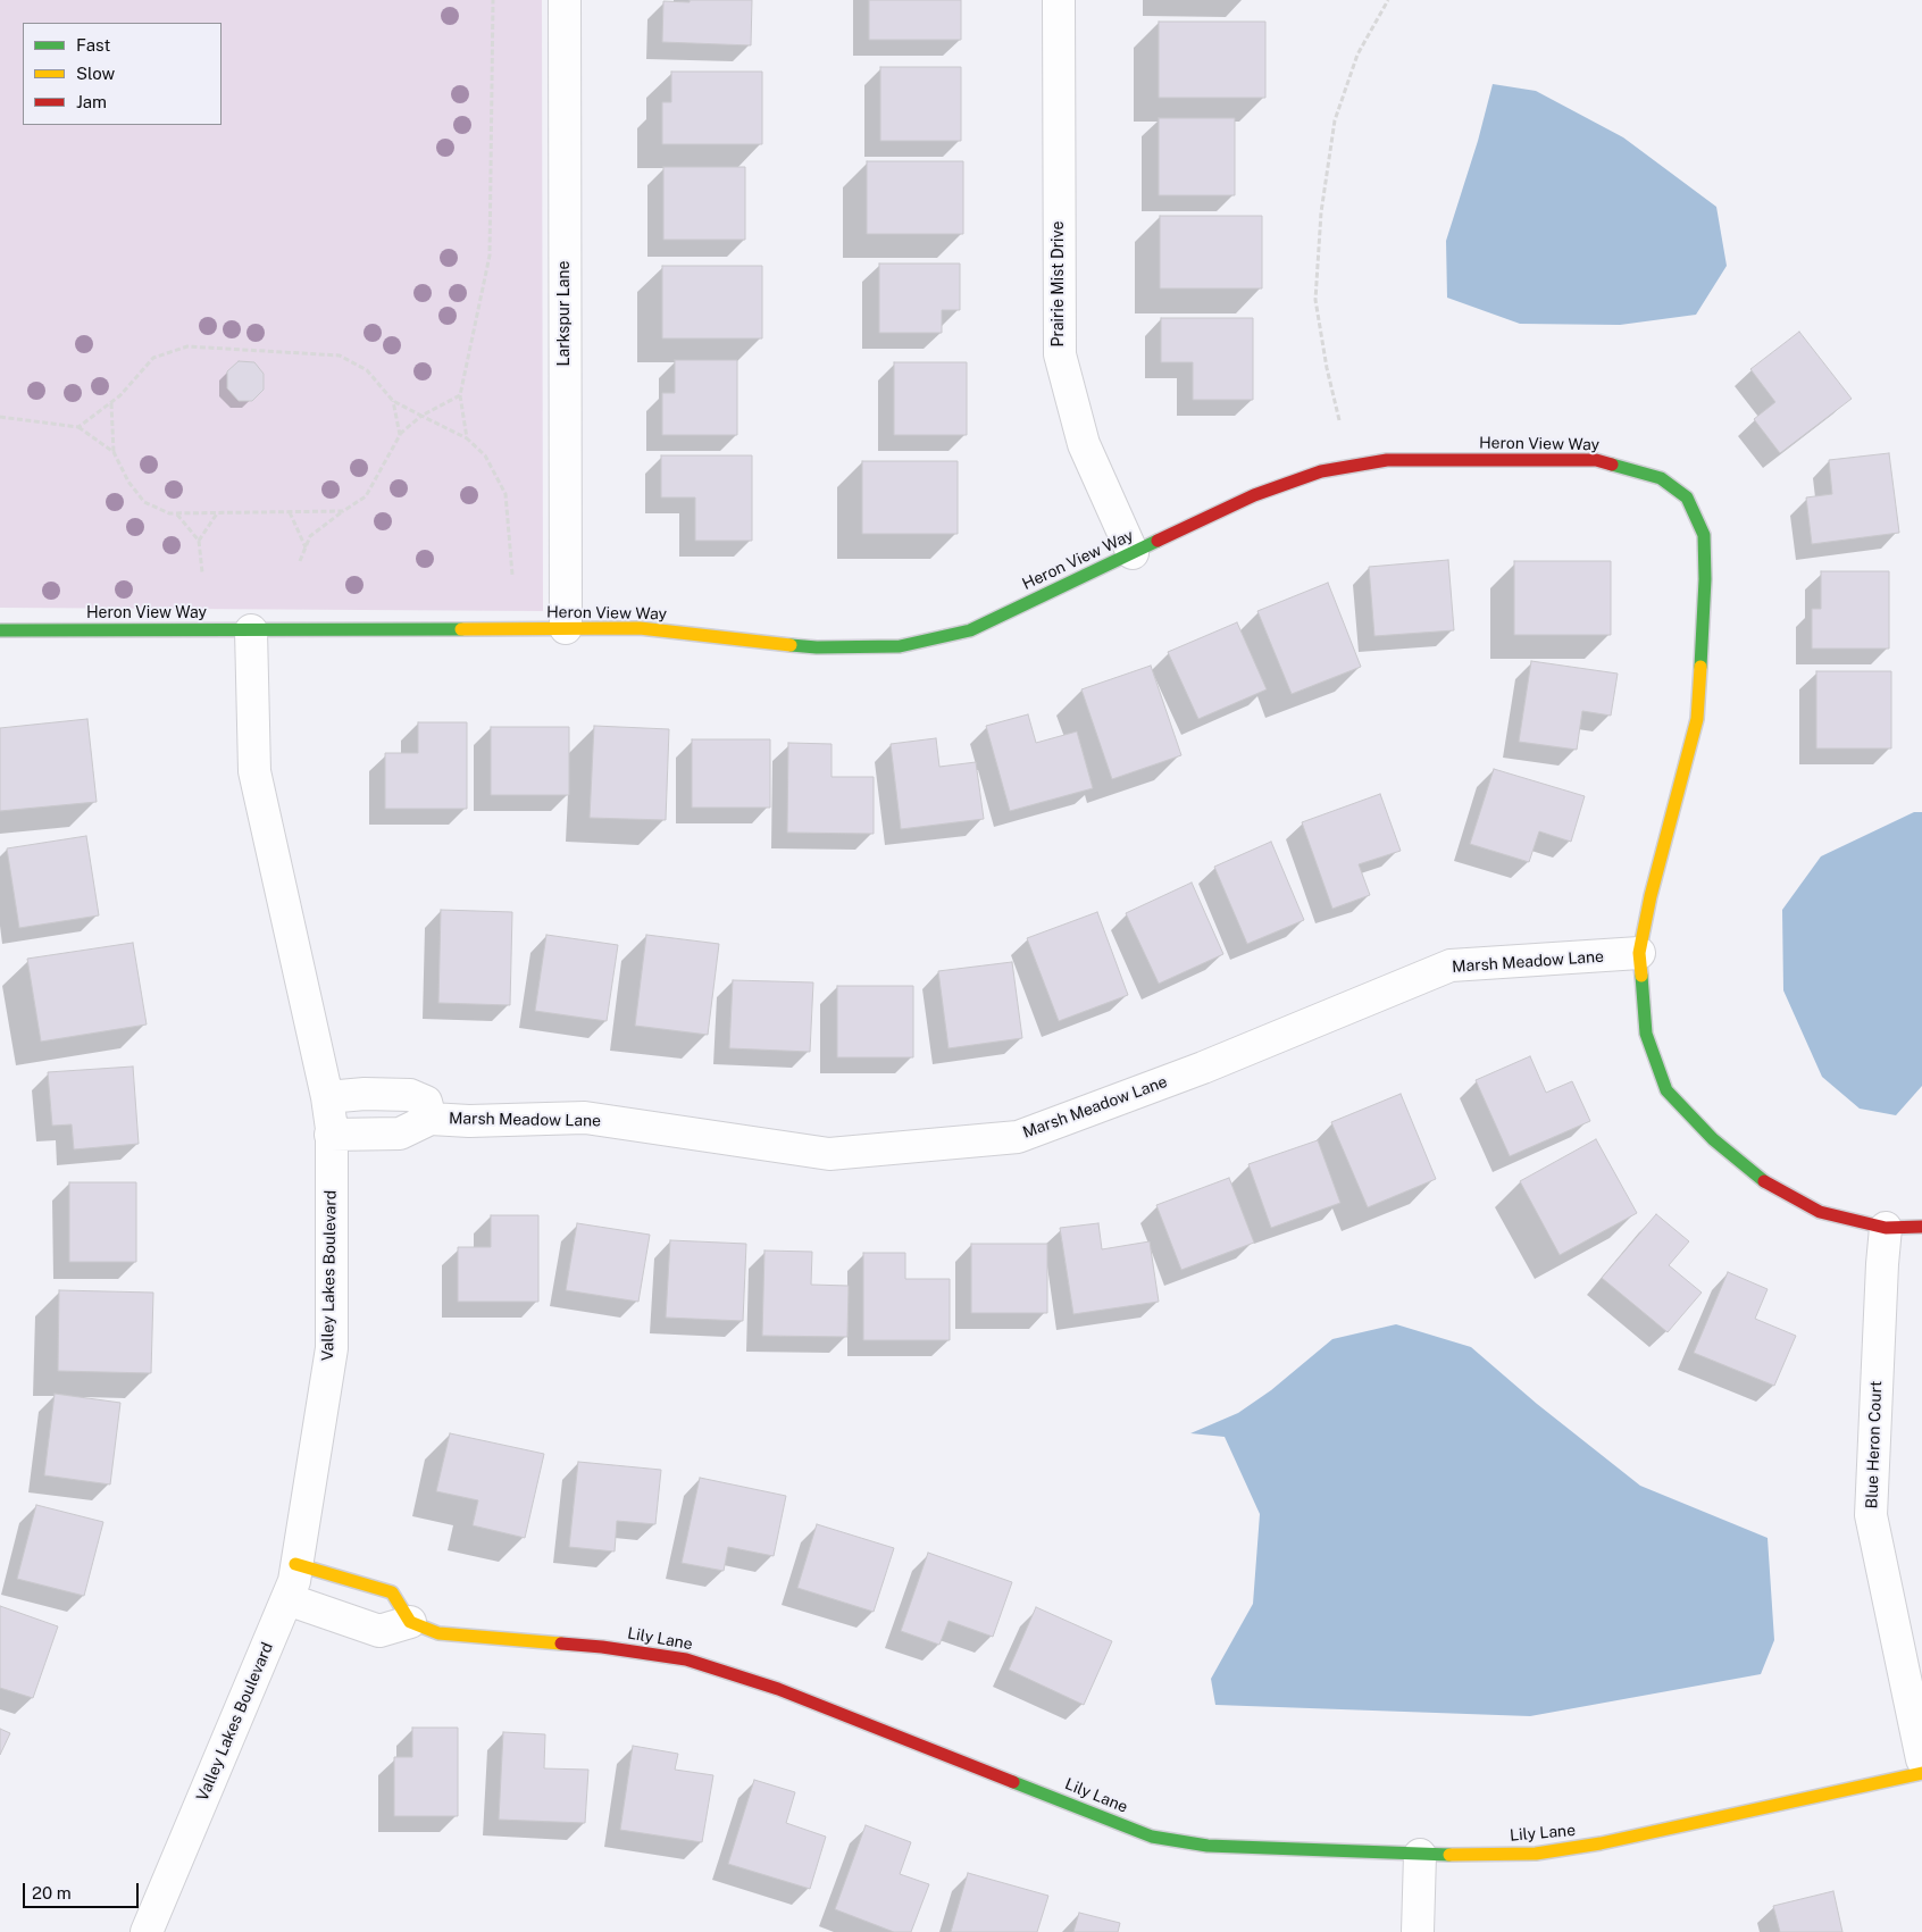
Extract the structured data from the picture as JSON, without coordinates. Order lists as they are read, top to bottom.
{
  "streets": {
    "street": [
      "Prairie Mist Drive",
      "Larkspur Lane",
      "Heron View Way",
      "Marsh Meadow Lane",
      "Valley Lakes Boulevard",
      "Blue Heron Court",
      "Lily Lane"
    ]
  },
  "crossings": [
    ["Prairie Mist Drive", "Heron View Way"],
    ["Larkspur Lane", "Heron View Way"],
    ["Heron View Way", "Marsh Meadow Lane"],
    ["Heron View Way", "Valley Lakes Boulevard"],
    ["Heron View Way", "Blue Heron Court"]
  ],
  "legend": ["Fast", "Slow", "Jam"],
  "scale_bar": "20 m"
}
